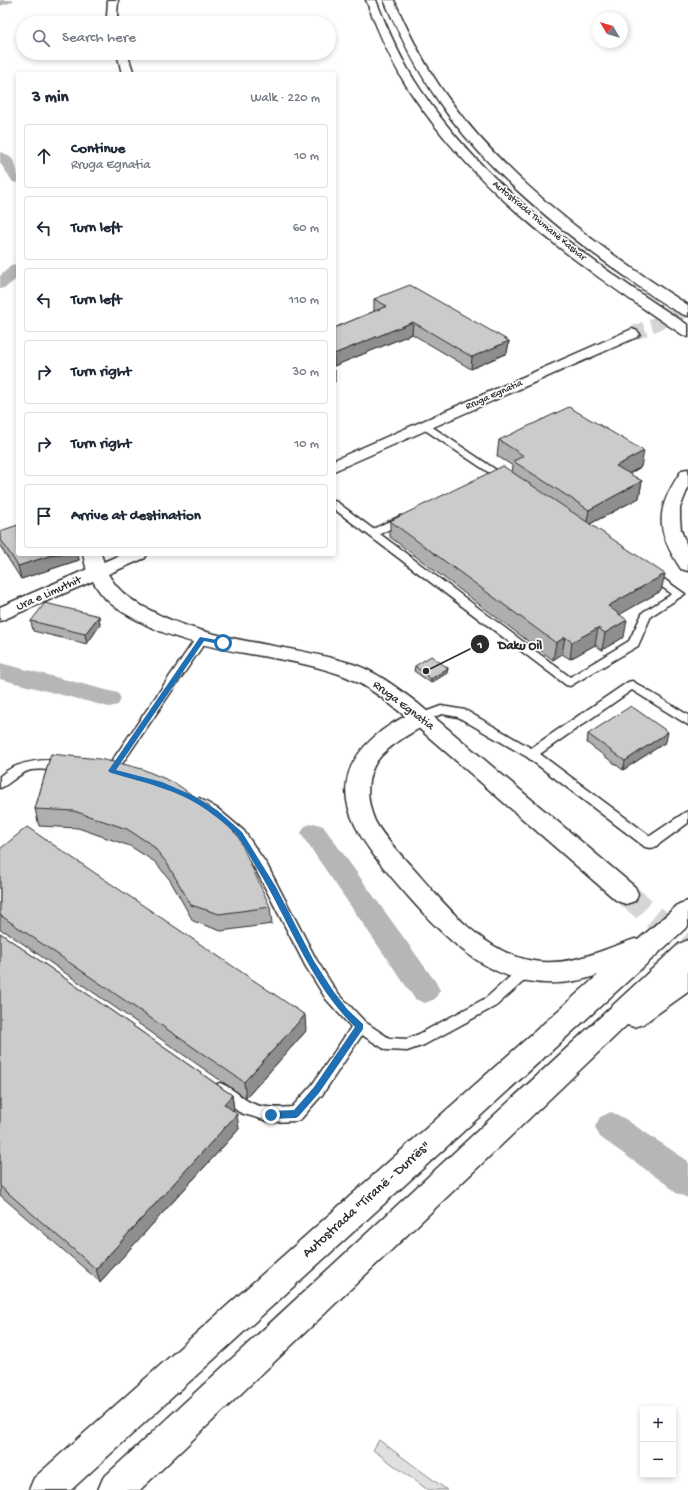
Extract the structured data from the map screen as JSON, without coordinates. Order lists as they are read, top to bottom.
{
  "streets": {
    "main road": [
      "Autostrada Thumanë Kashar",
      "Rruga Egnatia",
      "Ura e Limuthit",
      "Autostrada \"Tiranë - Durrës\""
    ]
  },
  "crossings": [
    ["Rruga Egnatia", "Ura e Limuthit"]
  ],
  "places": ["Daku Oil"],
  "north": "top left",
  "page": {
    "search": "Search here",
    "heading": ["3 min", "Walk · 220 m"],
    "list": [
      ["Continue", "Rruga Egnatia", "10 m"],
      ["Turn left", "60 m"],
      ["Turn left", "110 m"],
      ["Turn right", "30 m"],
      ["Turn right", "10 m"],
      "Arrive at destination"
    ],
    "map_buttons": ["+", "−"]
  }
}
